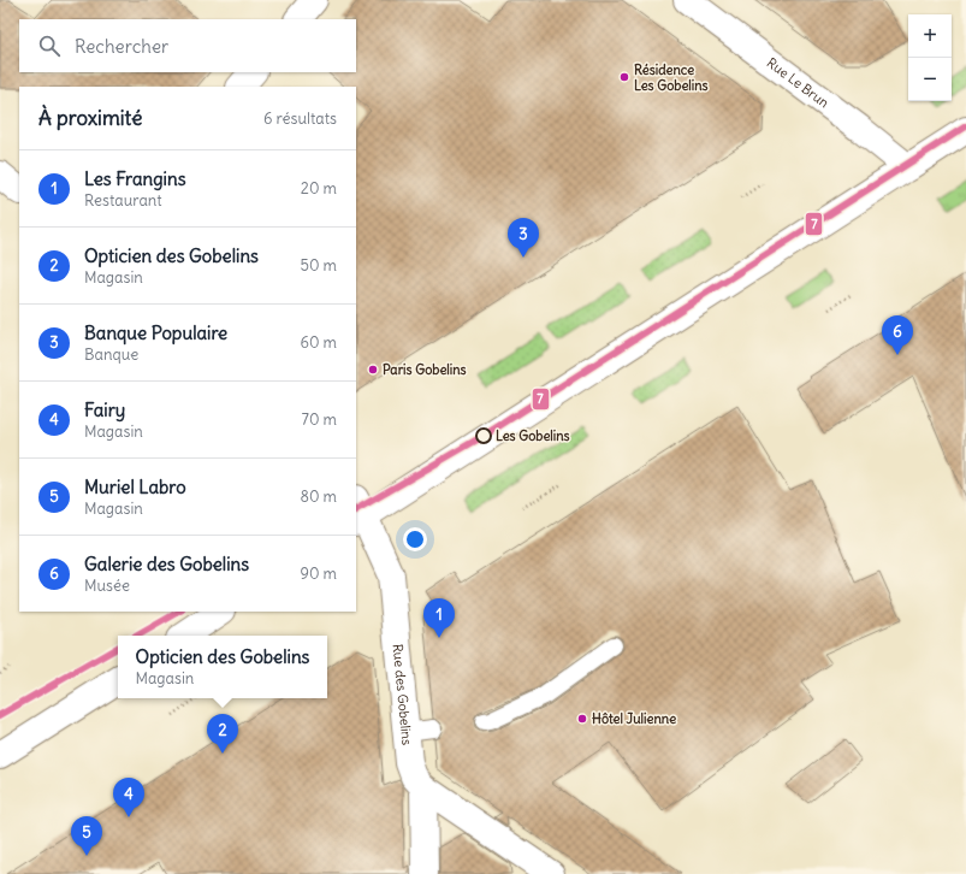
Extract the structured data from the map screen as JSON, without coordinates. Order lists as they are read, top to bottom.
{
  "streets": {
    "main road": ["Rue Le Brun", "Rue des Gobelins"]
  },
  "places": [
    "Résidence Les Gobelins",
    "Paris Gobelins",
    "Les Gobelins",
    "Hôtel Julienne"
  ],
  "lines": ["transit line 7"],
  "page": {
    "map_buttons": ["+", "−"],
    "search": "Rechercher",
    "heading": ["À proximité", "6 résultats"],
    "list": [
      {
        "mark": "1",
        "name": "Les Frangins",
        "note": "Restaurant",
        "value": "20 m"
      },
      {
        "mark": "2",
        "name": "Opticien des Gobelins",
        "note": "Magasin",
        "value": "50 m"
      },
      {
        "mark": "3",
        "name": "Banque Populaire",
        "note": "Banque",
        "value": "60 m"
      },
      {
        "mark": "4",
        "name": "Fairy",
        "note": "Magasin",
        "value": "70 m"
      },
      {
        "mark": "5",
        "name": "Muriel Labro",
        "note": "Magasin",
        "value": "80 m"
      },
      {
        "mark": "6",
        "name": "Galerie des Gobelins",
        "note": "Musée",
        "value": "90 m"
      }
    ],
    "pins": [
      "3",
      "6",
      "1",
      "2",
      "4",
      "5"
    ],
    "popup": ["Opticien des Gobelins", "Magasin"]
  }
}
